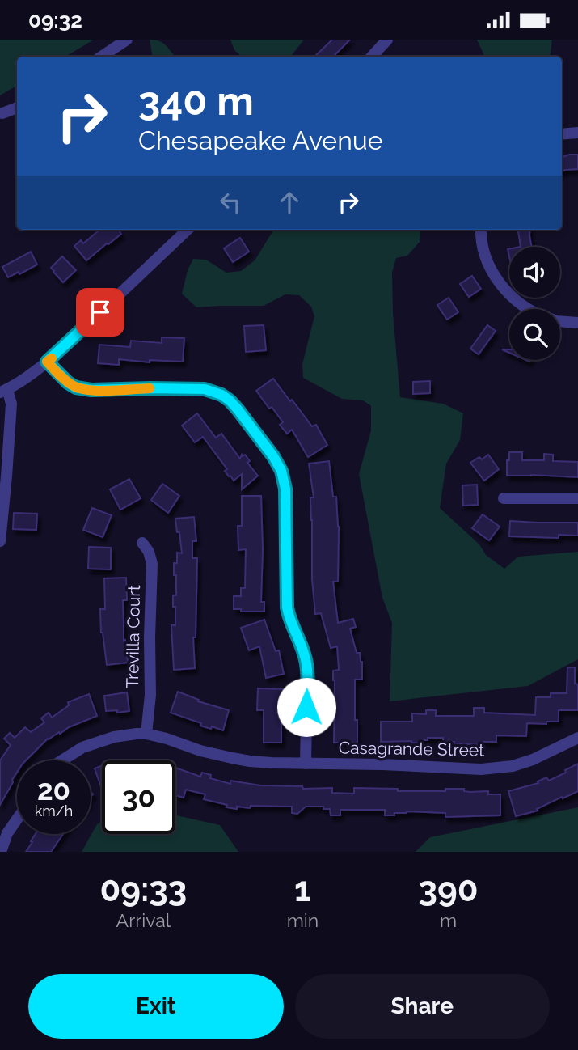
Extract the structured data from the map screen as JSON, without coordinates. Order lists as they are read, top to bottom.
{
  "streets": {
    "street": ["Trevilla Court", "Casagrande Street"]
  },
  "crossings": [
    ["Trevilla Court", "Casagrande Street"]
  ],
  "page": {
    "status": "09:32",
    "turn": ["340 m", "Chesapeake Avenue"],
    "speed": "20 km/h",
    "limit": "30",
    "eta": [
      "09:33",
      "Arrival",
      "1",
      "min",
      "390",
      "m"
    ],
    "buttons": ["Exit", "Share"]
  }
}
